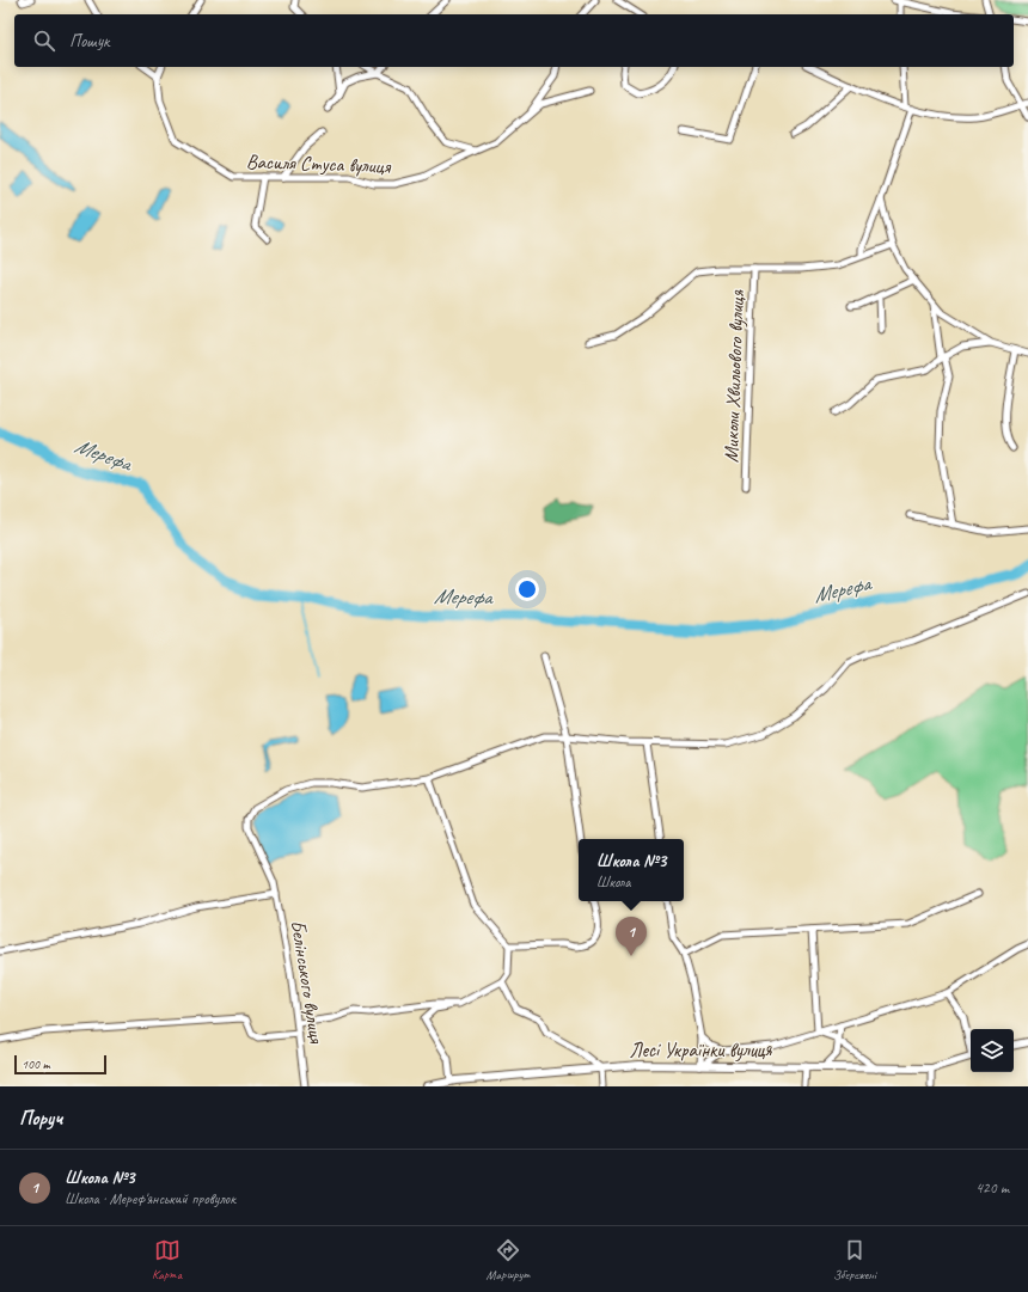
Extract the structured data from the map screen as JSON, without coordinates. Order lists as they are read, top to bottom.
{
  "streets": {
    "street": [
      "Василя Стуса вулиця",
      "Миколи Хвильового вулиця",
      "Белінського вулиця",
      "Лесі Українки вулиця"
    ]
  },
  "water": ["Мерефа"],
  "scale_bar": "100 m",
  "page": {
    "search": "Пошук",
    "popup": ["Школа №3", "Школа"],
    "pins": "1",
    "scale": "100 m",
    "heading": "Поруч",
    "list": [
      {
        "mark": "1",
        "name": "Школа №3",
        "note": "Школа · Мереф'янський провулок",
        "value": "420 m"
      }
    ],
    "nav": ["Карта", "Маршрут", "Збережені"]
  }
}
